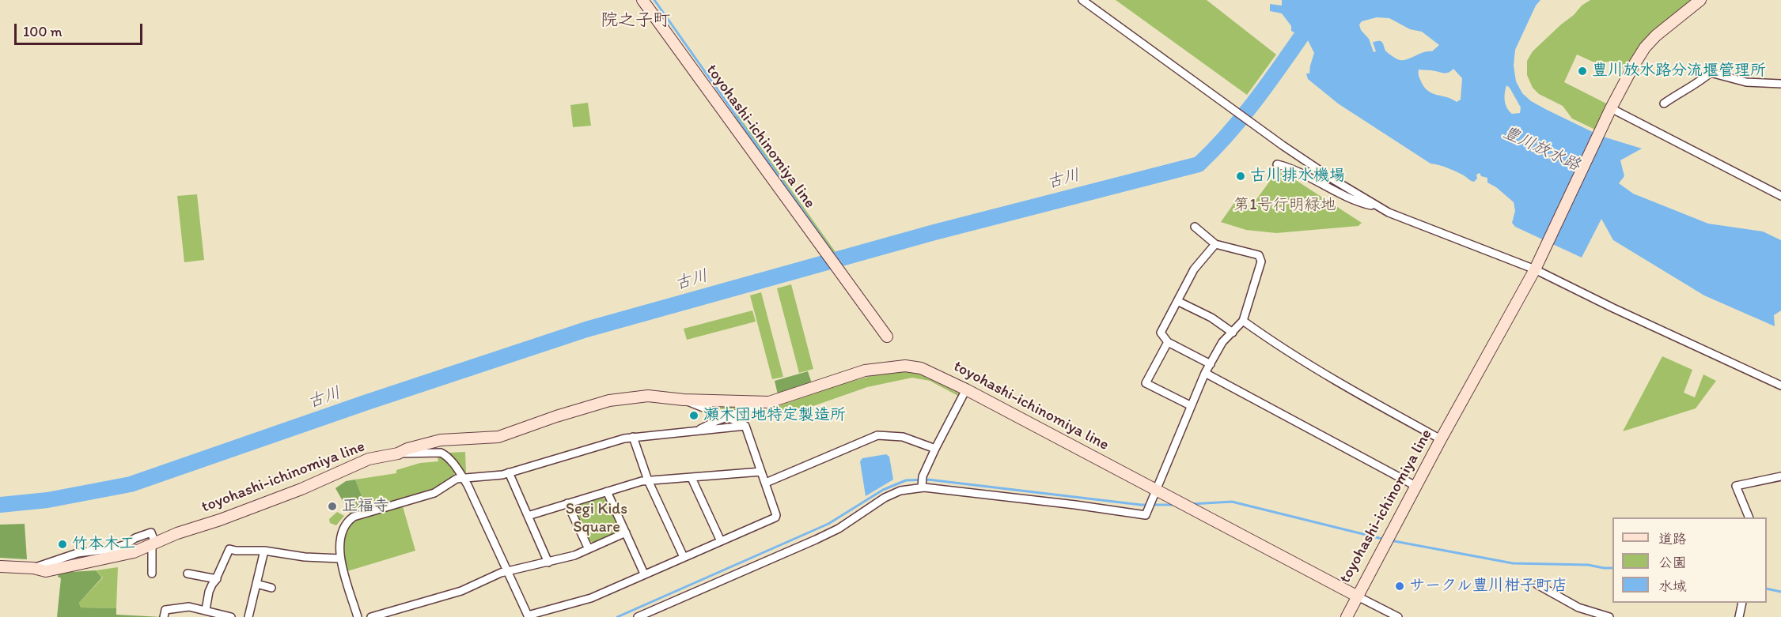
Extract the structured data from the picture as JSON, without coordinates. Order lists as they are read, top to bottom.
{
  "streets": {
    "main road": ["toyohashi-ichinomiya line"]
  },
  "districts": ["院之子町"],
  "water": ["豊川放水路", "古川"],
  "parks": ["第1号行明緑地", "Segi Kids Square"],
  "places": [
    "豊川放水路分流堰管理所",
    "古川排水機場",
    "瀬木団地特定製造所",
    "正福寺",
    "竹本木工",
    "サークル豊川柑子町店"
  ],
  "legend": ["道路", "公園", "水域"],
  "scale_bar": "100 m"
}
